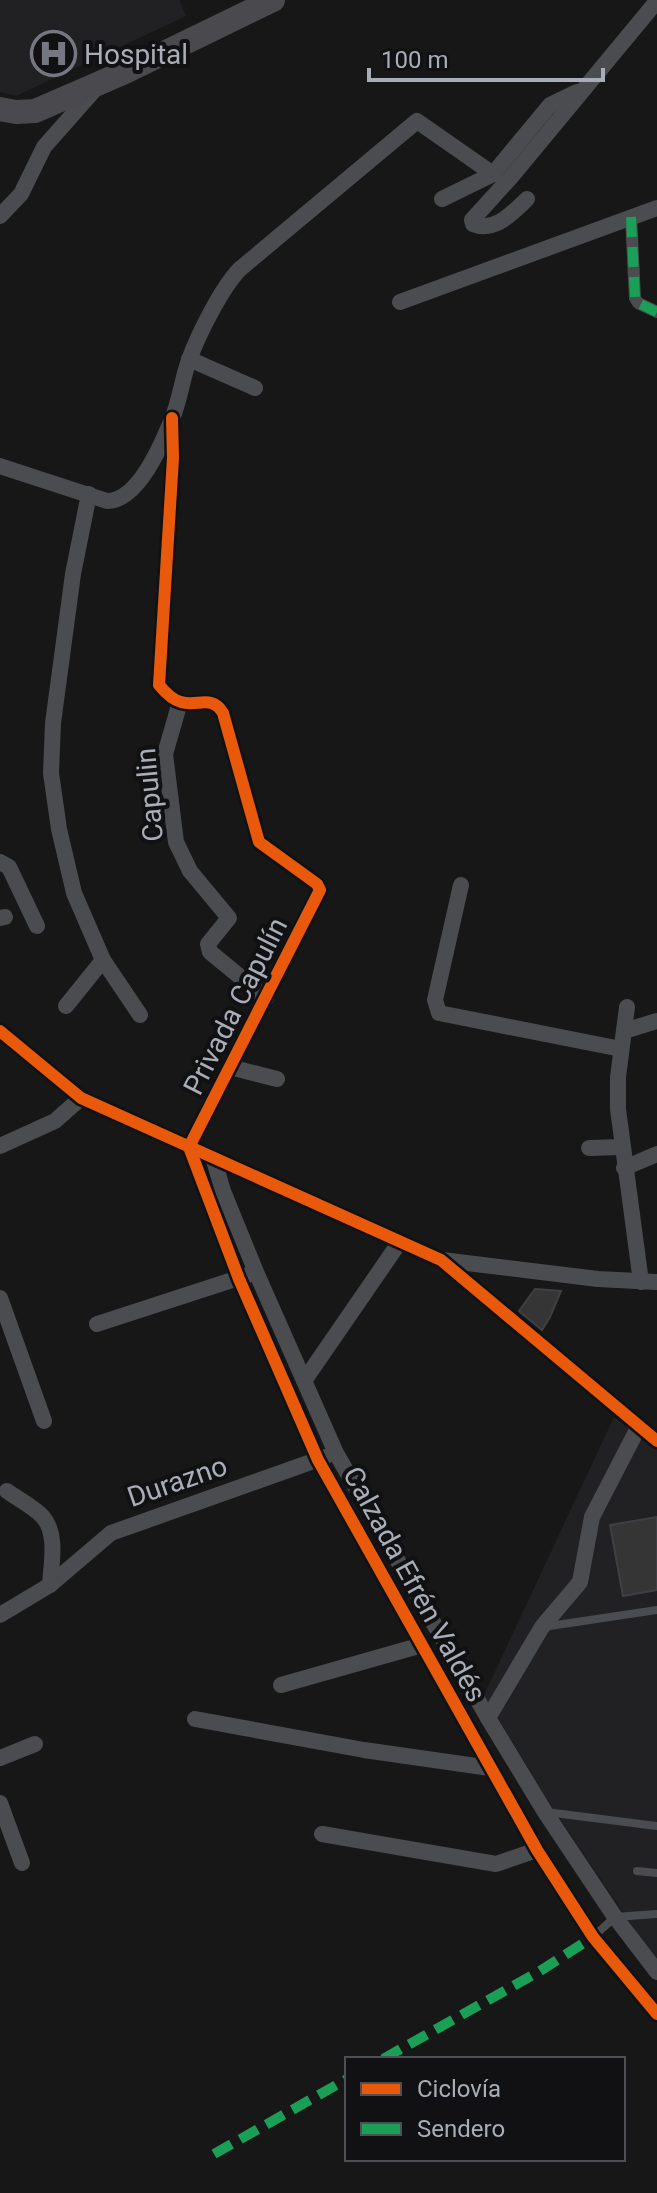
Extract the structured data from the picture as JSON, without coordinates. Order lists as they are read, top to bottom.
{
  "streets": {
    "street": [
      "Capulin",
      "Privada Capulín",
      "Durazno",
      "Calzada Efrén Valdés"
    ]
  },
  "crossings": [
    ["Capulin", "Privada Capulín"],
    ["Privada Capulín", "Calzada Efrén Valdés"],
    ["Durazno", "Calzada Efrén Valdés"]
  ],
  "places": {
    "hospital": ["Hospital"]
  },
  "legend": ["Ciclovía", "Sendero"],
  "scale_bar": "100 m"
}
